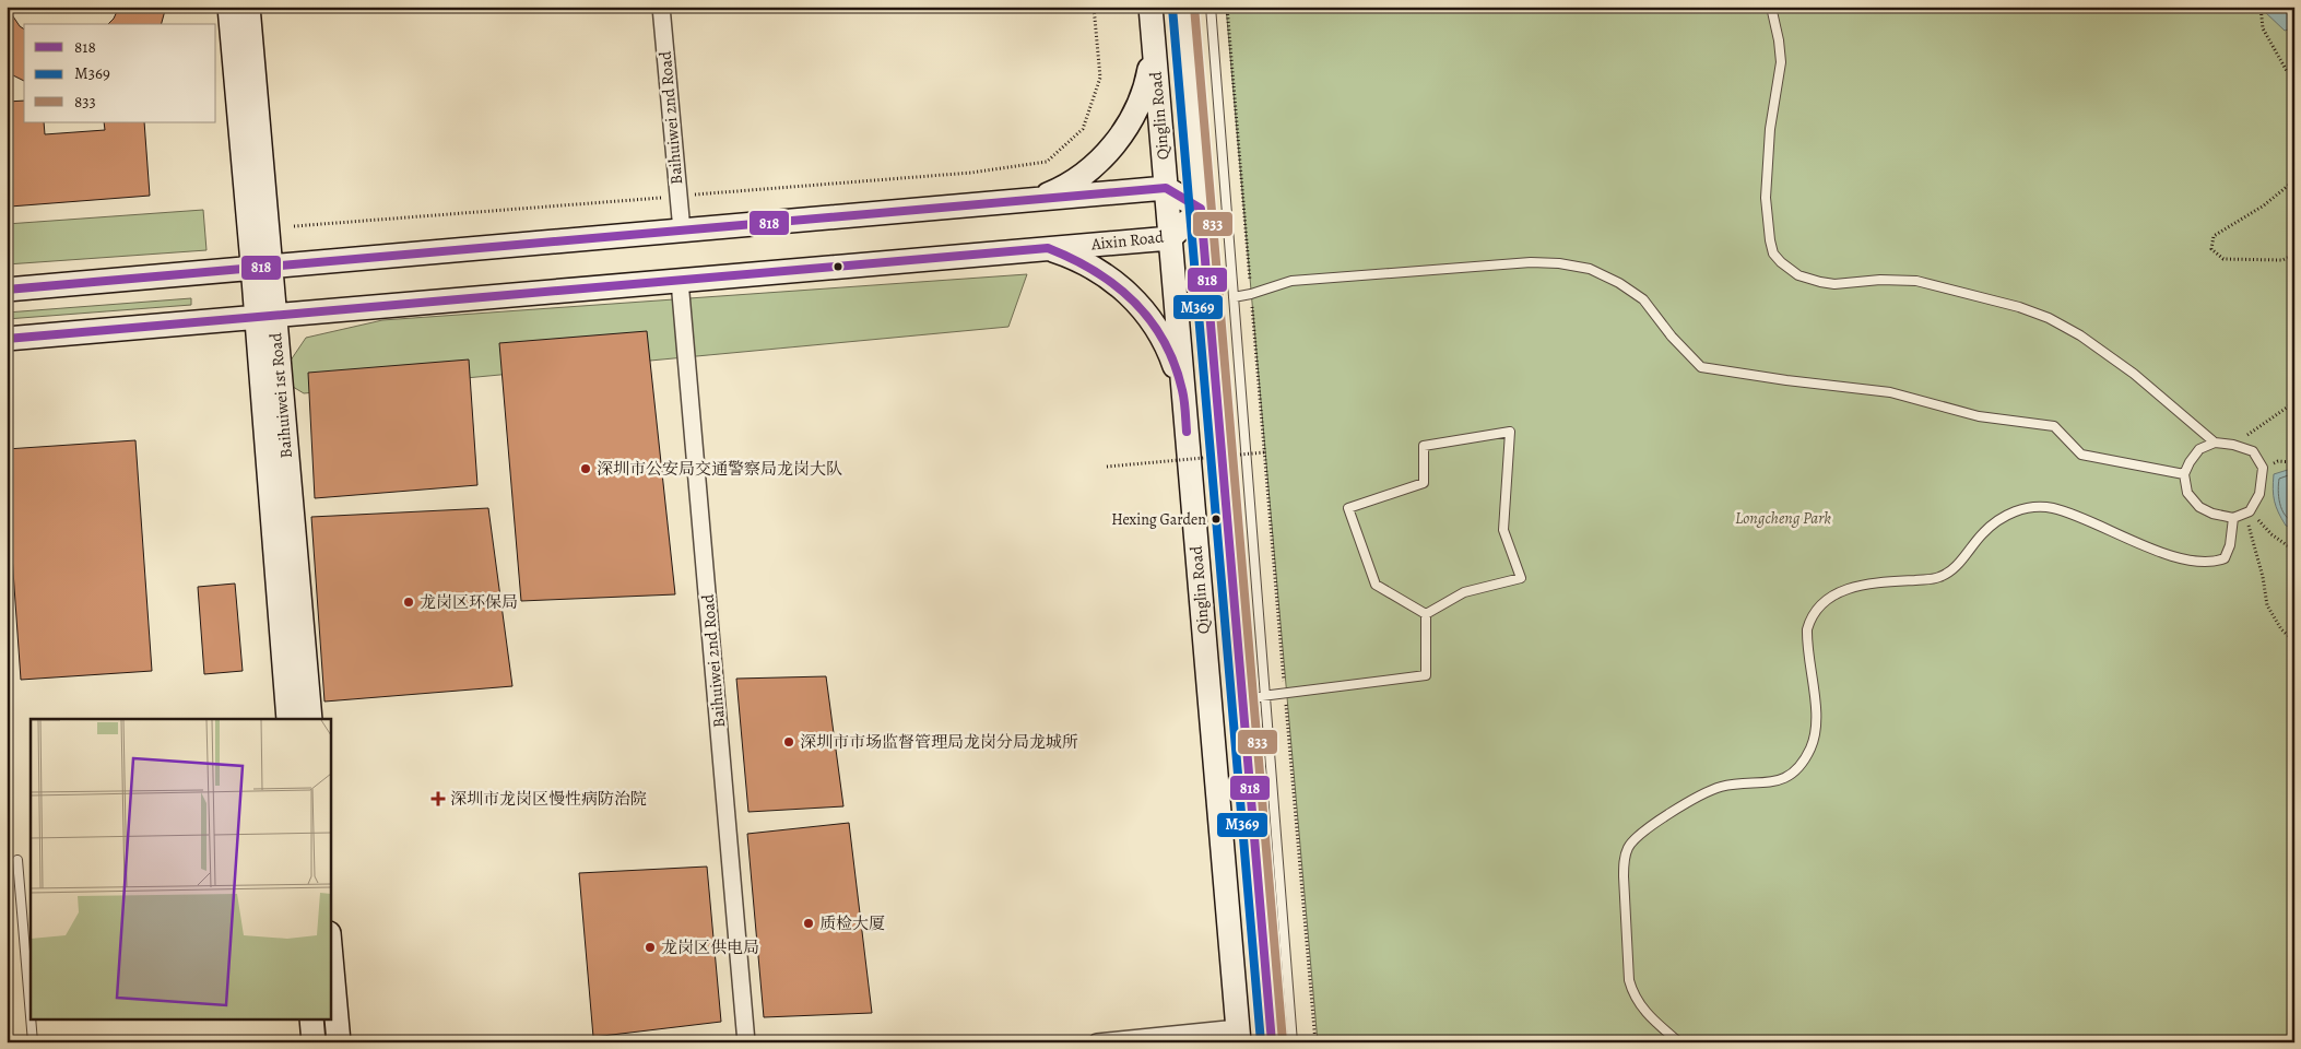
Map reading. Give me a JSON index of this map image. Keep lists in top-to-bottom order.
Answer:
{
  "streets": {
    "street": [
      "Qinglin Road",
      "Baihuiwei 2nd Road",
      "Aixin Road",
      "Baihuiwei 1st Road"
    ]
  },
  "crossings": [
    ["Qinglin Road", "Aixin Road"],
    ["Baihuiwei 2nd Road", "Aixin Road"],
    ["Aixin Road", "Baihuiwei 1st Road"]
  ],
  "parks": ["Longcheng Park"],
  "places": {
    "other": [
      "深圳市公安局交通警察局龙岗大队",
      "Hexing Garden",
      "龙岗区环保局",
      "深圳市市场监督管理局龙岗分局龙城所",
      "质检大厦",
      "龙岗区供电局"
    ],
    "health": ["深圳市龙岗区慢性病防治院"]
  },
  "lines": ["transit line 833", "transit line M369", "transit line 818"],
  "legend": ["818", "M369", "833"]
}
